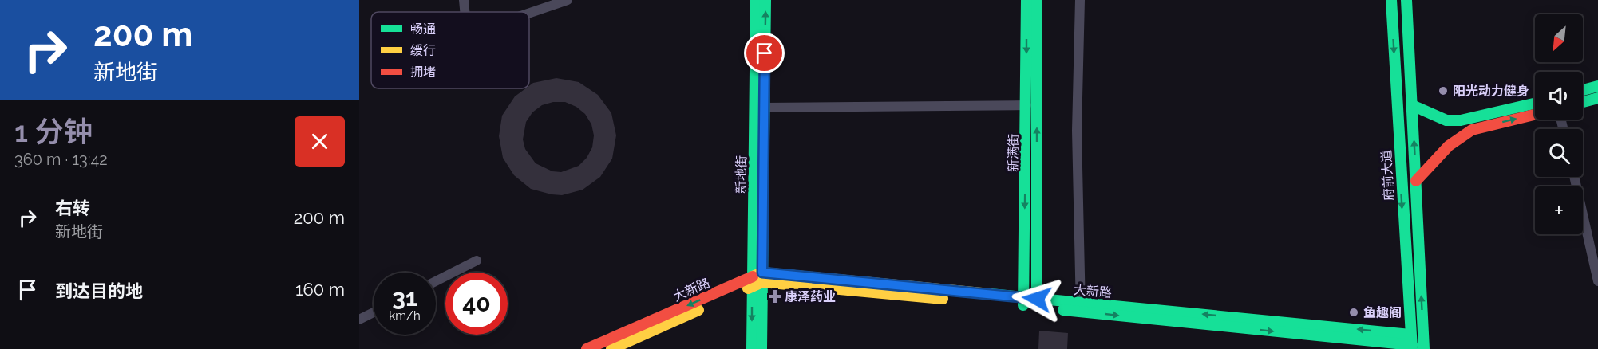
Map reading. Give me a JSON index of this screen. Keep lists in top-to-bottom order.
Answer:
{
  "streets": {
    "street": [
      "新满街",
      "新地街",
      "府前大道",
      "大新路"
    ]
  },
  "crossings": [
    ["新满街", "大新路"],
    ["新地街", "大新路"],
    ["府前大道", "大新路"]
  ],
  "places": {
    "other": ["阳光动力健身", "鱼趣阁"],
    "health": ["康泽药业"]
  },
  "legend": ["畅通", "缓行", "拥堵"],
  "north": "bottom left",
  "page": {
    "turn": ["200 m", "新地街"],
    "map_buttons": "+",
    "heading": ["1 分钟", "360 m · 13:42"],
    "list": [
      {
        "name": "右转",
        "note": "新地街",
        "value": "200 m"
      },
      {
        "name": "到达目的地",
        "value": "160 m"
      }
    ],
    "speed": "31 km/h",
    "limit": "40"
  }
}
